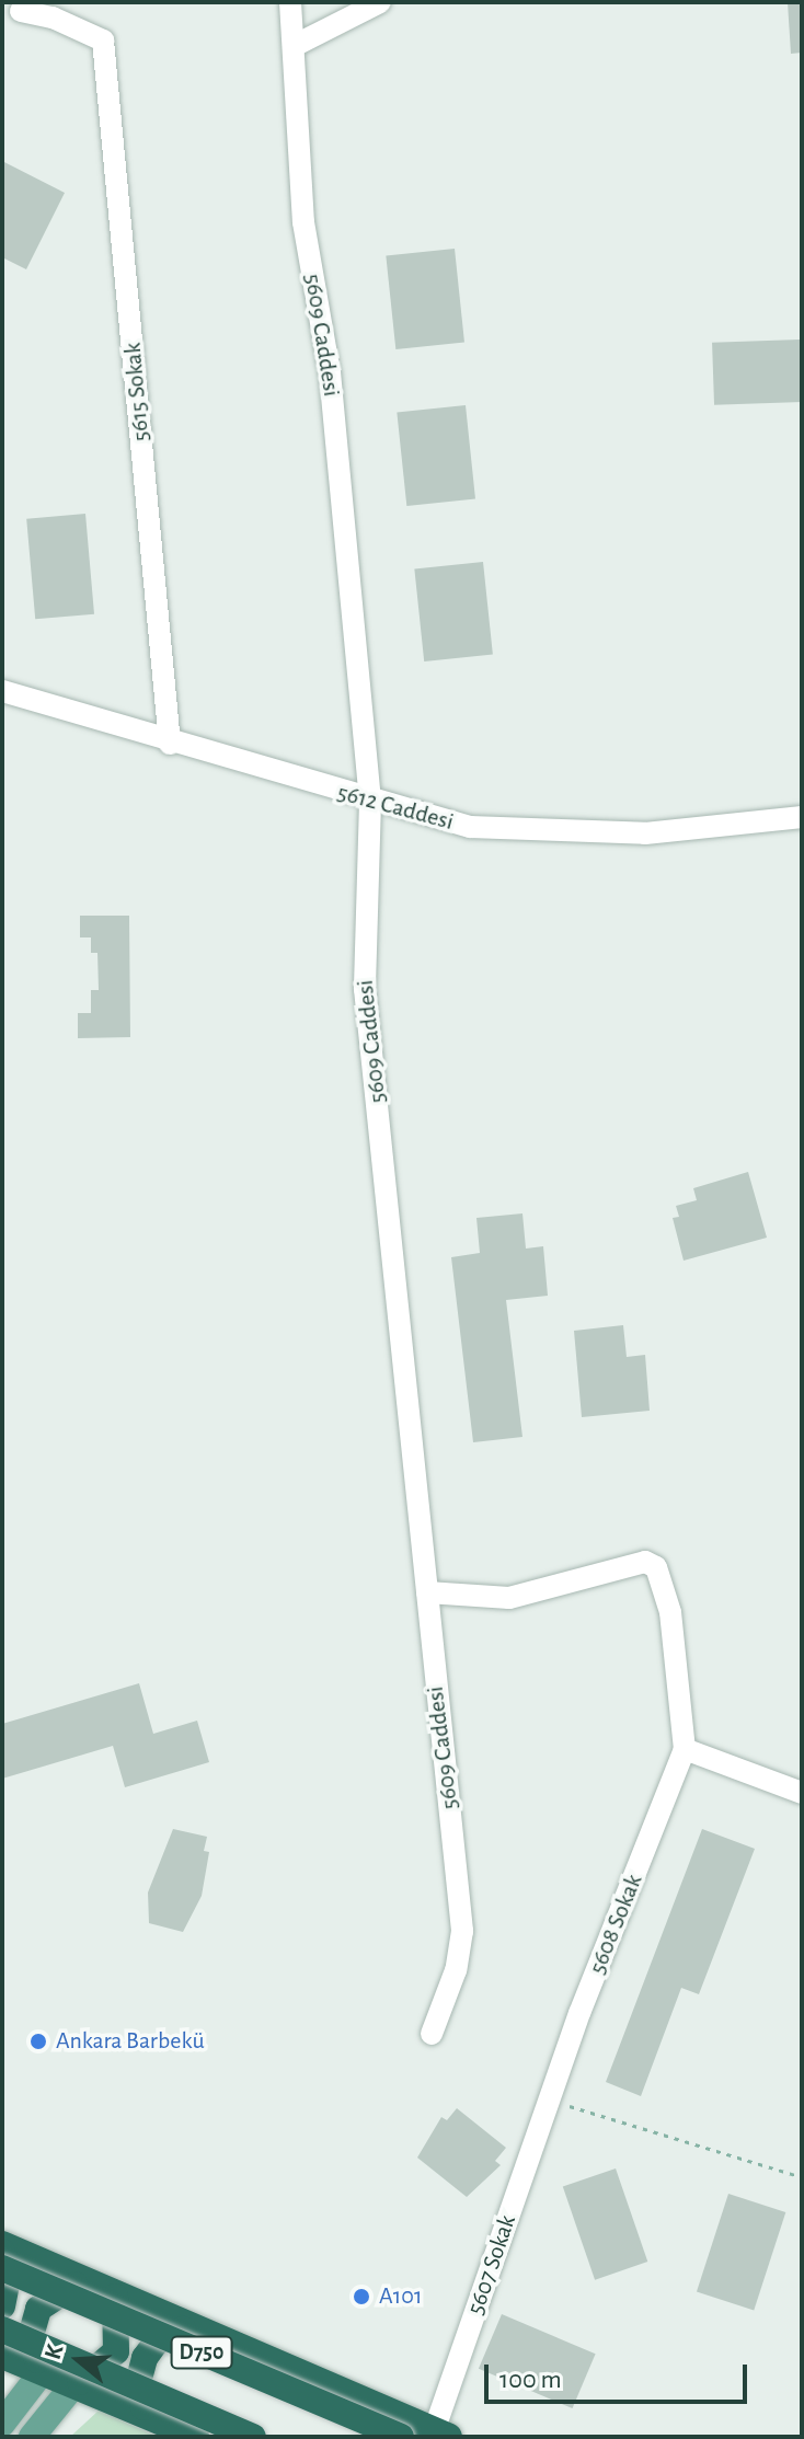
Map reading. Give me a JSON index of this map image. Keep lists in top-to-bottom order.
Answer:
{
  "streets": {
    "highway": ["D750"],
    "street": [
      "5609 Caddesi",
      "5615 Sokak",
      "5612 Caddesi",
      "5608 Sokak",
      "5607 Sokak"
    ]
  },
  "crossings": [
    ["5609 Caddesi", "5612 Caddesi"],
    ["5615 Sokak", "5612 Caddesi"],
    ["5608 Sokak", "5607 Sokak"]
  ],
  "places": ["Ankara Barbekü", "A101"],
  "scale_bar": "100 m",
  "north": "left"
}
